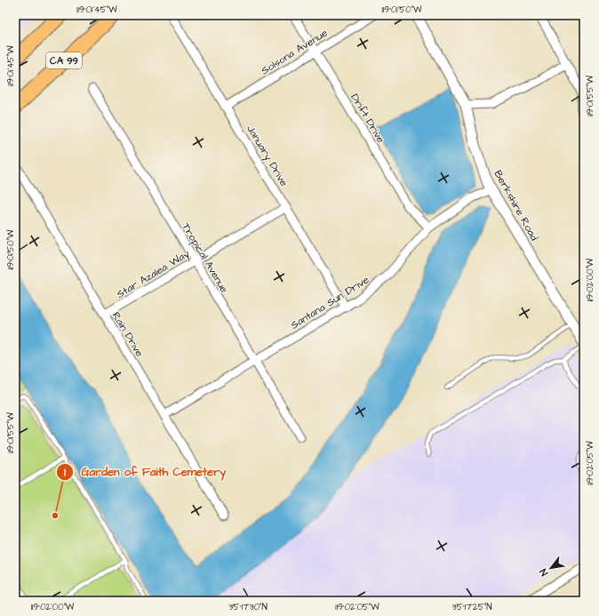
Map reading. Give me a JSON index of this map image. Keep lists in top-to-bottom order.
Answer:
{
  "streets": {
    "highway": ["CA 99"],
    "street": [
      "Solsona Avenue",
      "Drift Drive",
      "January Drive",
      "Berkshire Road",
      "Tropical Avenue",
      "Star Azalea Way",
      "Santana Sun Drive",
      "Rain Drive"
    ]
  },
  "crossings": [
    ["Solsona Avenue", "Drift Drive"],
    ["Solsona Avenue", "January Drive"],
    ["Drift Drive", "Santana Sun Drive"],
    ["January Drive", "Star Azalea Way"],
    ["January Drive", "Santana Sun Drive"],
    ["Berkshire Road", "Santana Sun Drive"],
    ["Tropical Avenue", "Star Azalea Way"],
    ["Tropical Avenue", "Santana Sun Drive"],
    ["Star Azalea Way", "Rain Drive"],
    ["Santana Sun Drive", "Rain Drive"]
  ],
  "places": ["Garden of Faith Cemetery"],
  "north": "bottom left",
  "coordinates": [
    "119°01'45\"W",
    "119°01'50\"W",
    "119°01'55\"W",
    "119°02'00\"W",
    "119°02'05\"W",
    "35°17'30\"N",
    "35°17'25\"N"
  ]
}
